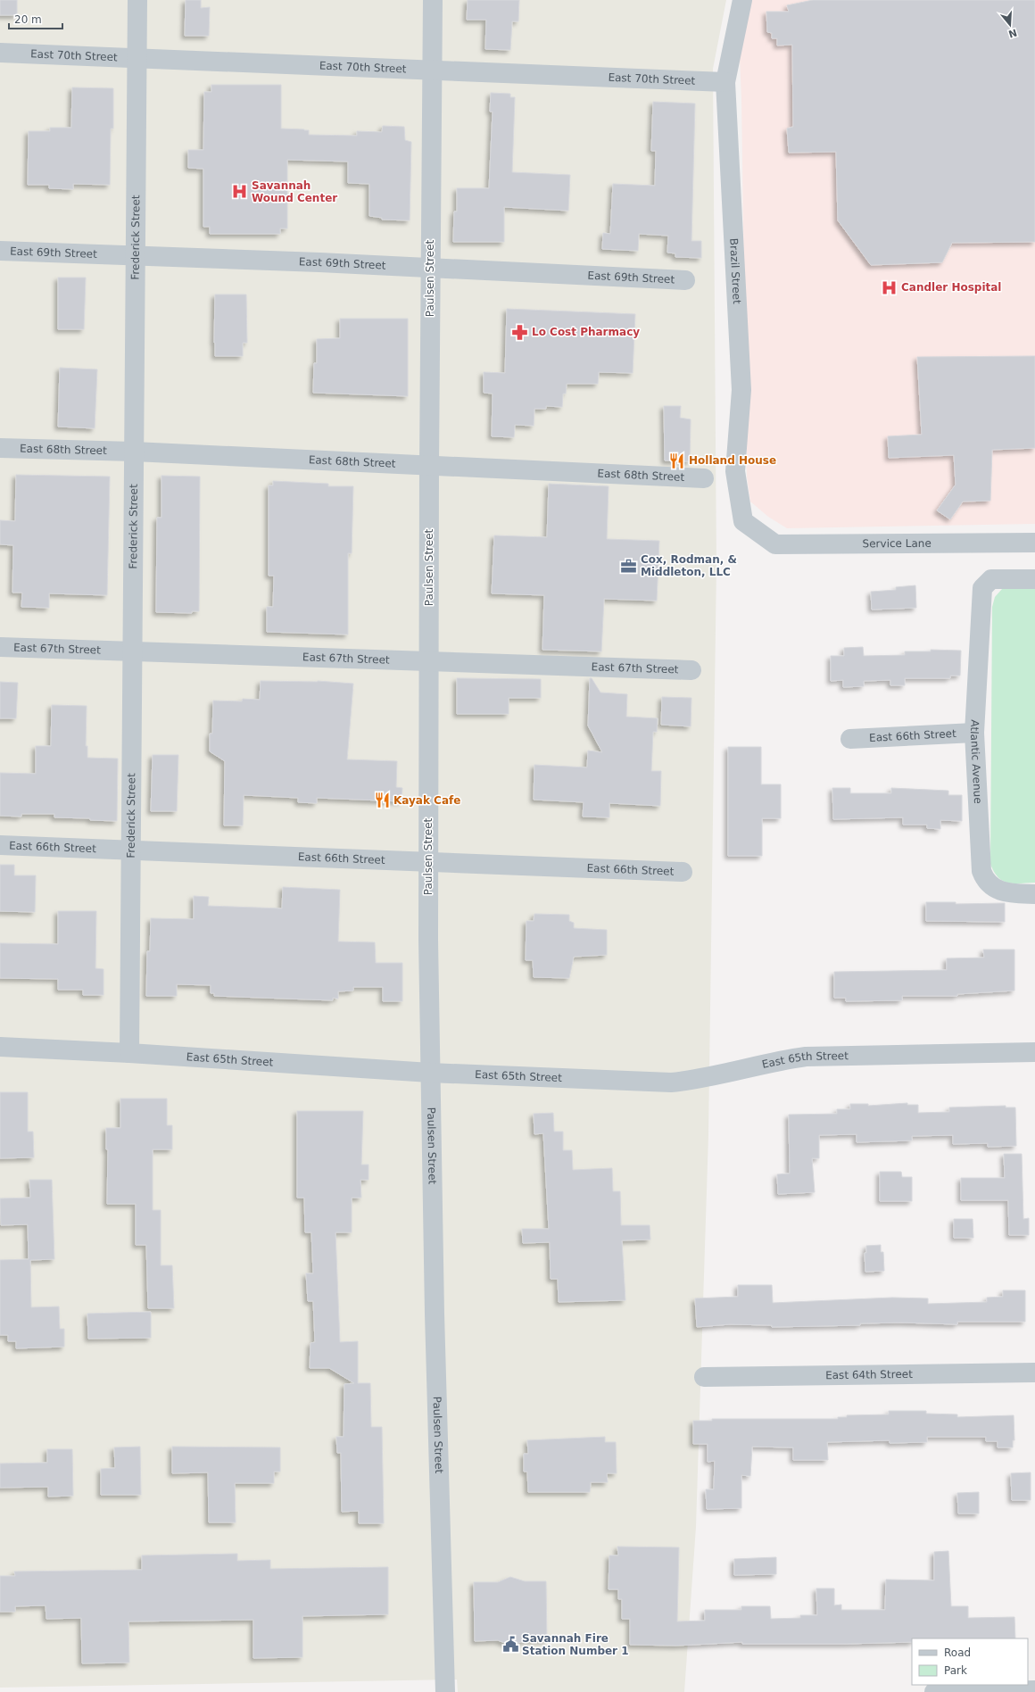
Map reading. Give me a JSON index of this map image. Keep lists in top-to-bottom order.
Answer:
{
  "streets": {
    "street": [
      "East 70th Street",
      "Frederick Street",
      "East 69th Street",
      "Brazil Street",
      "Paulsen Street",
      "East 68th Street",
      "Service Lane",
      "East 67th Street",
      "East 66th Street",
      "Atlantic Avenue",
      "East 65th Street",
      "East 64th Street"
    ]
  },
  "crossings": [
    ["East 70th Street", "Frederick Street"],
    ["East 70th Street", "Brazil Street"],
    ["East 70th Street", "Paulsen Street"],
    ["Frederick Street", "East 69th Street"],
    ["Frederick Street", "East 68th Street"],
    ["Frederick Street", "East 67th Street"],
    ["Frederick Street", "East 66th Street"],
    ["Frederick Street", "East 65th Street"],
    ["East 69th Street", "Paulsen Street"],
    ["Brazil Street", "Service Lane"],
    ["Paulsen Street", "East 68th Street"],
    ["Paulsen Street", "East 67th Street"],
    ["Paulsen Street", "East 66th Street"],
    ["Paulsen Street", "East 65th Street"],
    ["East 66th Street", "Atlantic Avenue"]
  ],
  "places": {
    "hospital": ["Savannah Wound Center", "Candler Hospital"],
    "pharmacy": ["Lo Cost Pharmacy"],
    "restaurant": ["Holland House", "Kayak Cafe"],
    "office": ["Cox, Rodman, & Middleton, LLC"],
    "public building": ["Savannah Fire Station Number 1"]
  },
  "legend": ["Road", "Park"],
  "scale_bar": "20 m",
  "north": "bottom"
}
